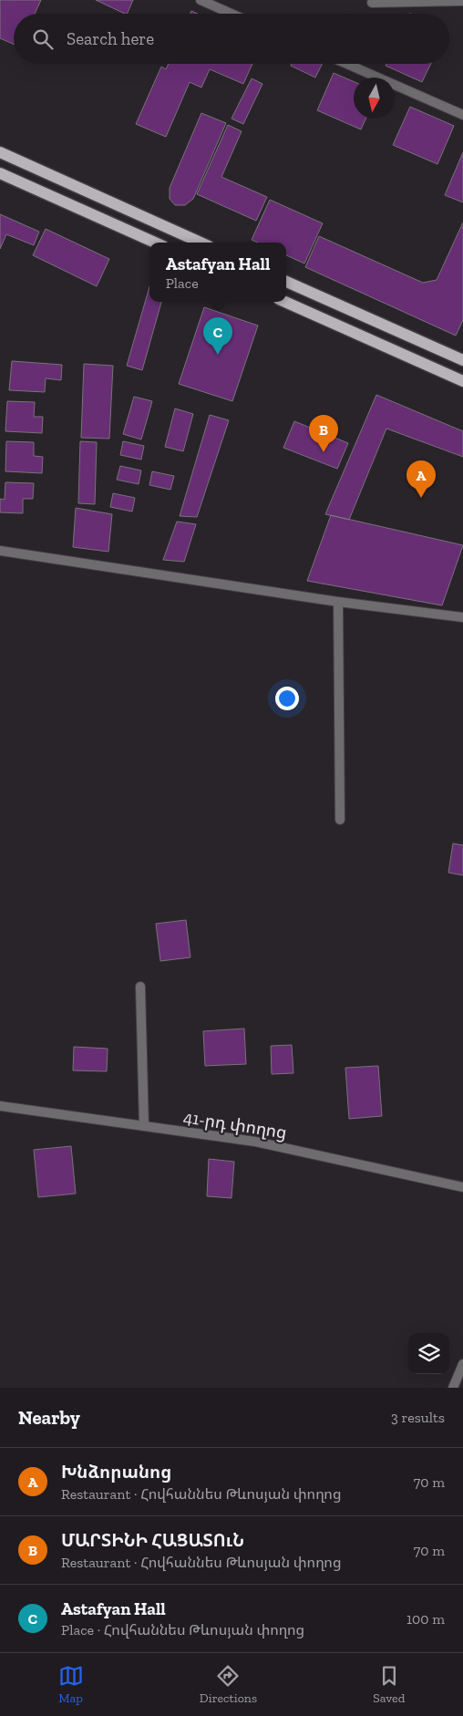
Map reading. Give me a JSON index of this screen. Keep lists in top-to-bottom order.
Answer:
{
  "streets": {
    "street": ["41-րդ փողոց"]
  },
  "north": "bottom",
  "page": {
    "search": "Search here",
    "popup": ["Astafyan Hall", "Place"],
    "pins": ["C", "B", "A"],
    "heading": ["Nearby", "3 results"],
    "list": [
      {
        "mark": "A",
        "name": "Խնձորանոց",
        "note": "Restaurant · Հովհաննես Թևոսյան փողոց",
        "value": "70 m"
      },
      {
        "mark": "B",
        "name": "ՄԱՐՏԻՆԻ ՀԱՑԱՏՈւՆ",
        "note": "Restaurant · Հովհաննես Թևոսյան փողոց",
        "value": "70 m"
      },
      {
        "mark": "C",
        "name": "Astafyan Hall",
        "note": "Place · Հովհաննես Թևոսյան փողոց",
        "value": "100 m"
      }
    ],
    "nav": ["Map", "Directions", "Saved"]
  }
}
